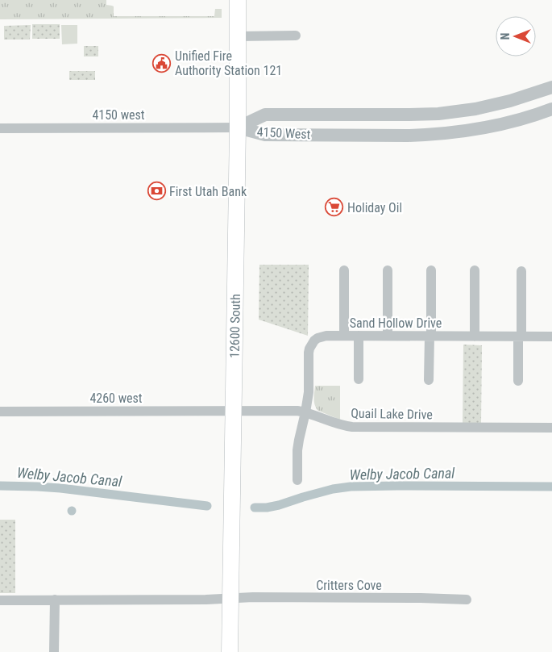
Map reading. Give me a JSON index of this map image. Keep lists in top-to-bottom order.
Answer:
{
  "streets": {
    "main road": ["12600 South"],
    "street": [
      "4150 west",
      "4150 West",
      "Sand Hollow Drive",
      "4260 west",
      "Quail Lake Drive",
      "Critters Cove"
    ]
  },
  "crossings": [
    ["4150 west", "4150 West"],
    ["4150 west", "12600 South"],
    ["4150 West", "12600 South"],
    ["Sand Hollow Drive", "Quail Lake Drive"],
    ["12600 South", "4260 west"],
    ["12600 South", "Quail Lake Drive"],
    ["12600 South", "Critters Cove"],
    ["4260 west", "Quail Lake Drive"]
  ],
  "water": ["Welby Jacob Canal"],
  "places": {
    "public building": ["Unified Fire Authority Station 121"],
    "bank": ["First Utah Bank"],
    "supermarket": ["Holiday Oil"]
  },
  "north": "left"
}
